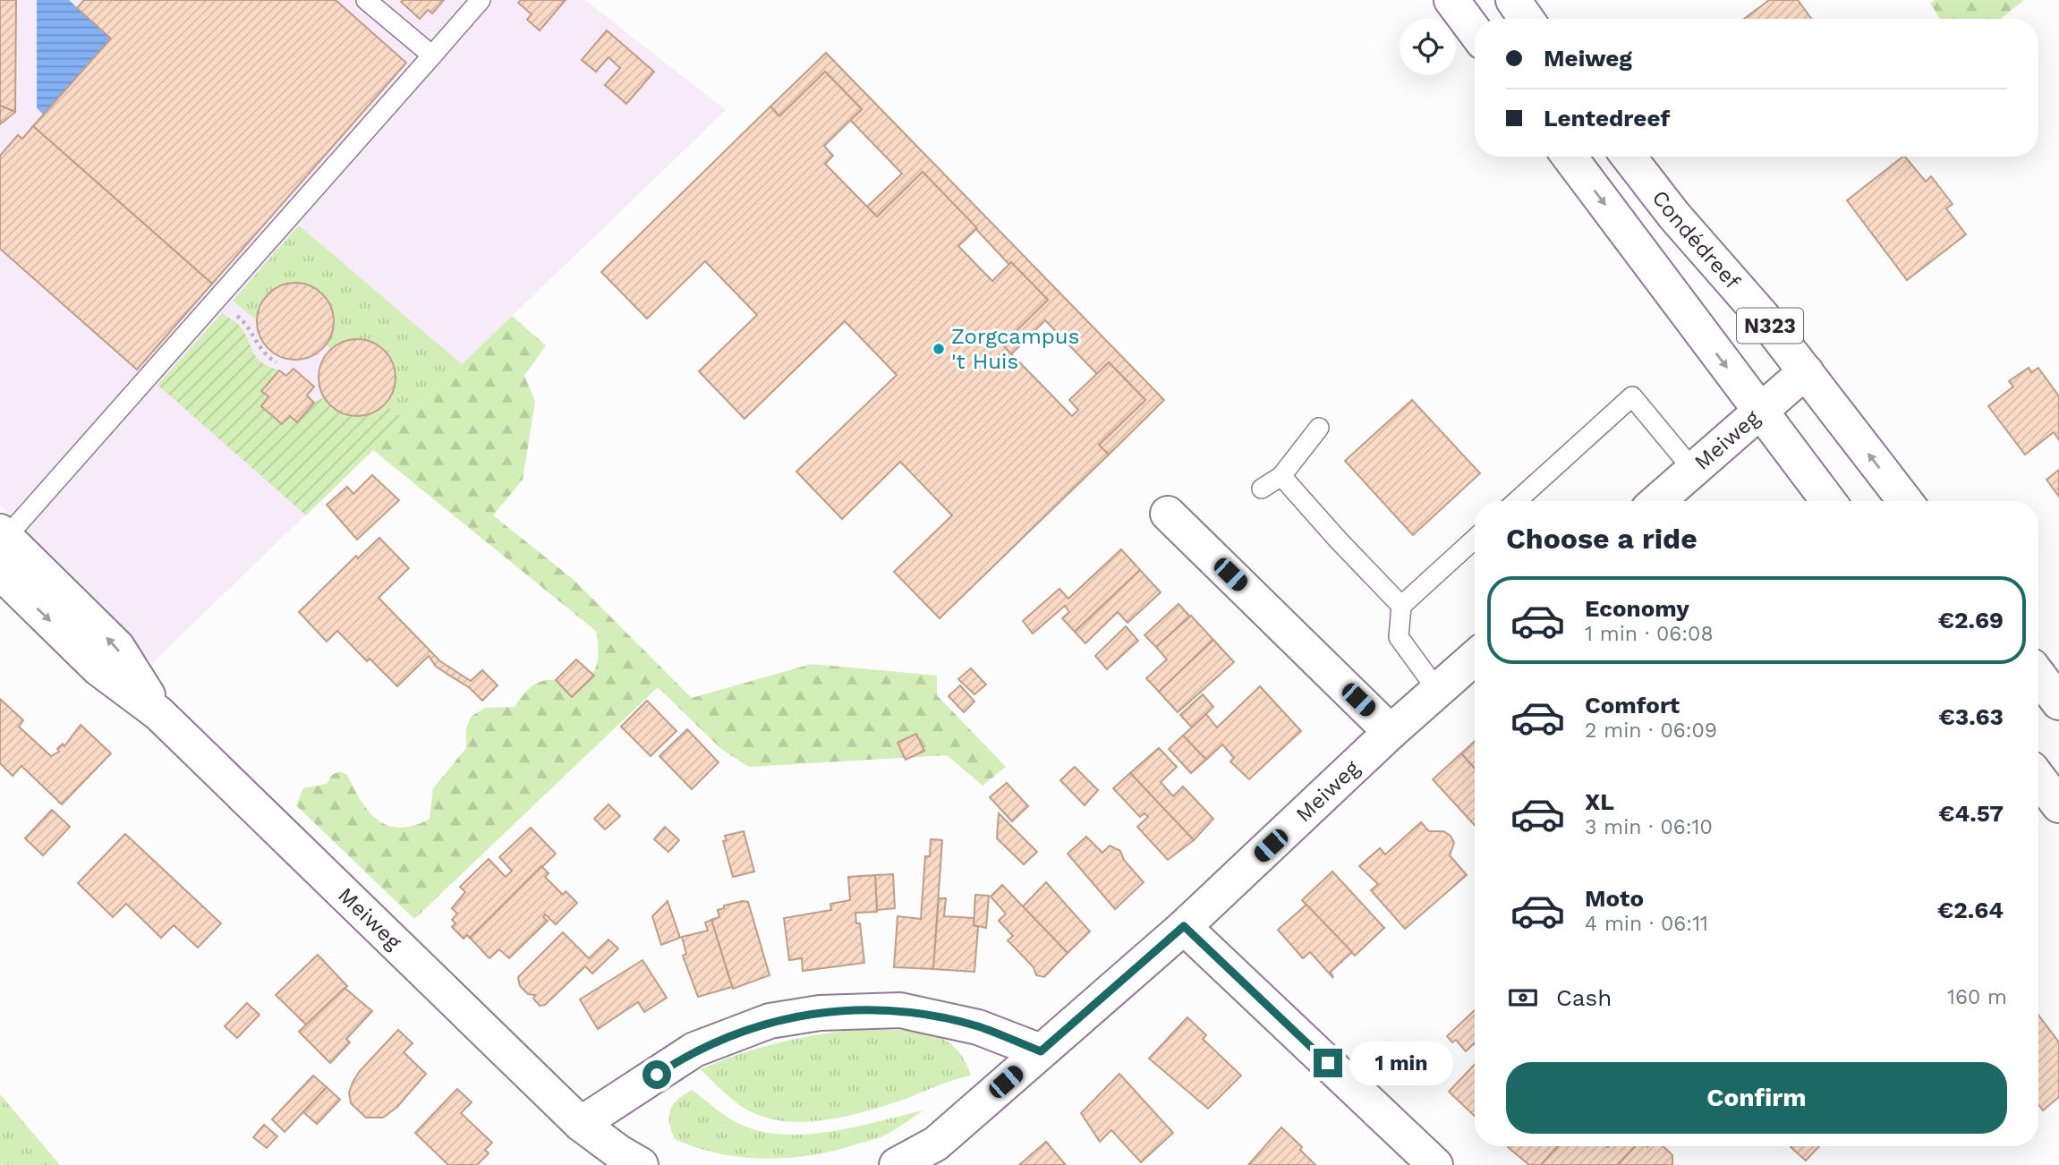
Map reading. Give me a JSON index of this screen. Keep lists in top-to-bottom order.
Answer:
{
  "streets": {
    "street": ["Condédreef", "N323", "Meiweg"]
  },
  "crossings": [
    ["Condédreef", "Meiweg"],
    ["N323", "Meiweg"]
  ],
  "places": ["Zorgcampus 't Huis"],
  "page": {
    "banner": ["Meiweg", "Lentedreef"],
    "heading": "Choose a ride",
    "list": [
      {
        "name": "Economy",
        "note": "1 min · 06:08",
        "value": "€2.69"
      },
      {
        "name": "Comfort",
        "note": "2 min · 06:09",
        "value": "€3.63"
      },
      {
        "name": "XL",
        "note": "3 min · 06:10",
        "value": "€4.57"
      },
      {
        "name": "Moto",
        "note": "4 min · 06:11",
        "value": "€2.64"
      }
    ],
    "pay": ["Cash", "160 m"],
    "bubble": "1 min",
    "buttons": "Confirm"
  }
}
